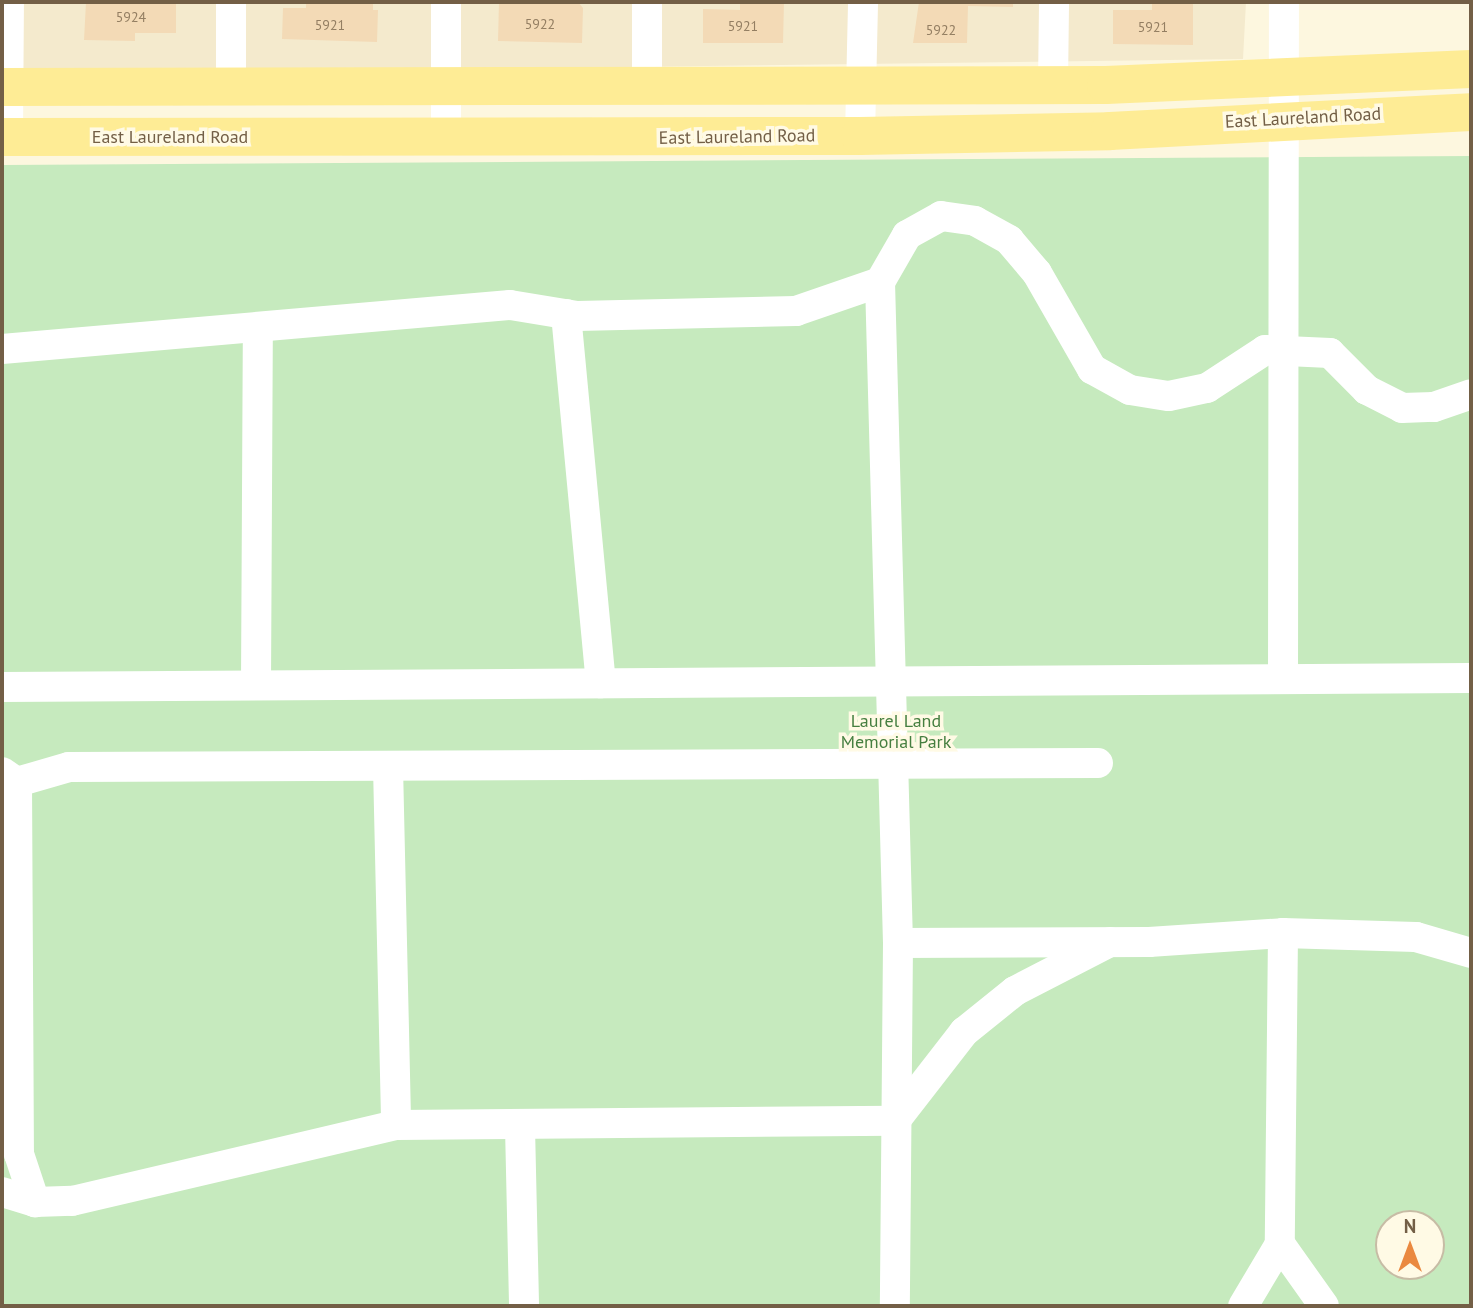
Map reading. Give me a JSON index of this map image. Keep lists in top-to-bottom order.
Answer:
{
  "streets": {
    "main road": ["East Laureland Road"]
  },
  "parks": ["Laurel Land Memorial Park"],
  "house_numbers": [
    "5924",
    "5922",
    "5921",
    "5921",
    "5921",
    "5922"
  ],
  "north": "top"
}
